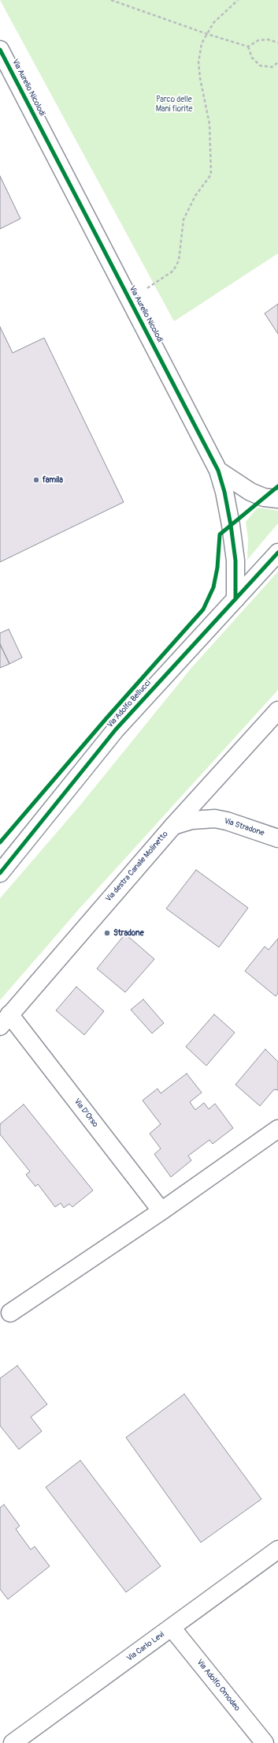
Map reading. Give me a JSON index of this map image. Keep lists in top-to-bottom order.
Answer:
{
  "streets": {
    "street": [
      "Via Aurelio Nicolodi",
      "Via Adolfo Bellucci",
      "Via Stradone",
      "Via destra Canale Molinetto",
      "Via D'Orso",
      "Via Carlo Levi",
      "Via Adolfo Omodeo"
    ]
  },
  "crossings": [
    ["Via Aurelio Nicolodi", "Via Adolfo Bellucci"],
    ["Via Stradone", "Via destra Canale Molinetto"],
    ["Via destra Canale Molinetto", "Via D'Orso"],
    ["Via Carlo Levi", "Via Adolfo Omodeo"]
  ],
  "parks": ["Parco delle Mani fiorite"],
  "places": ["famila", "Stradone"]
}
